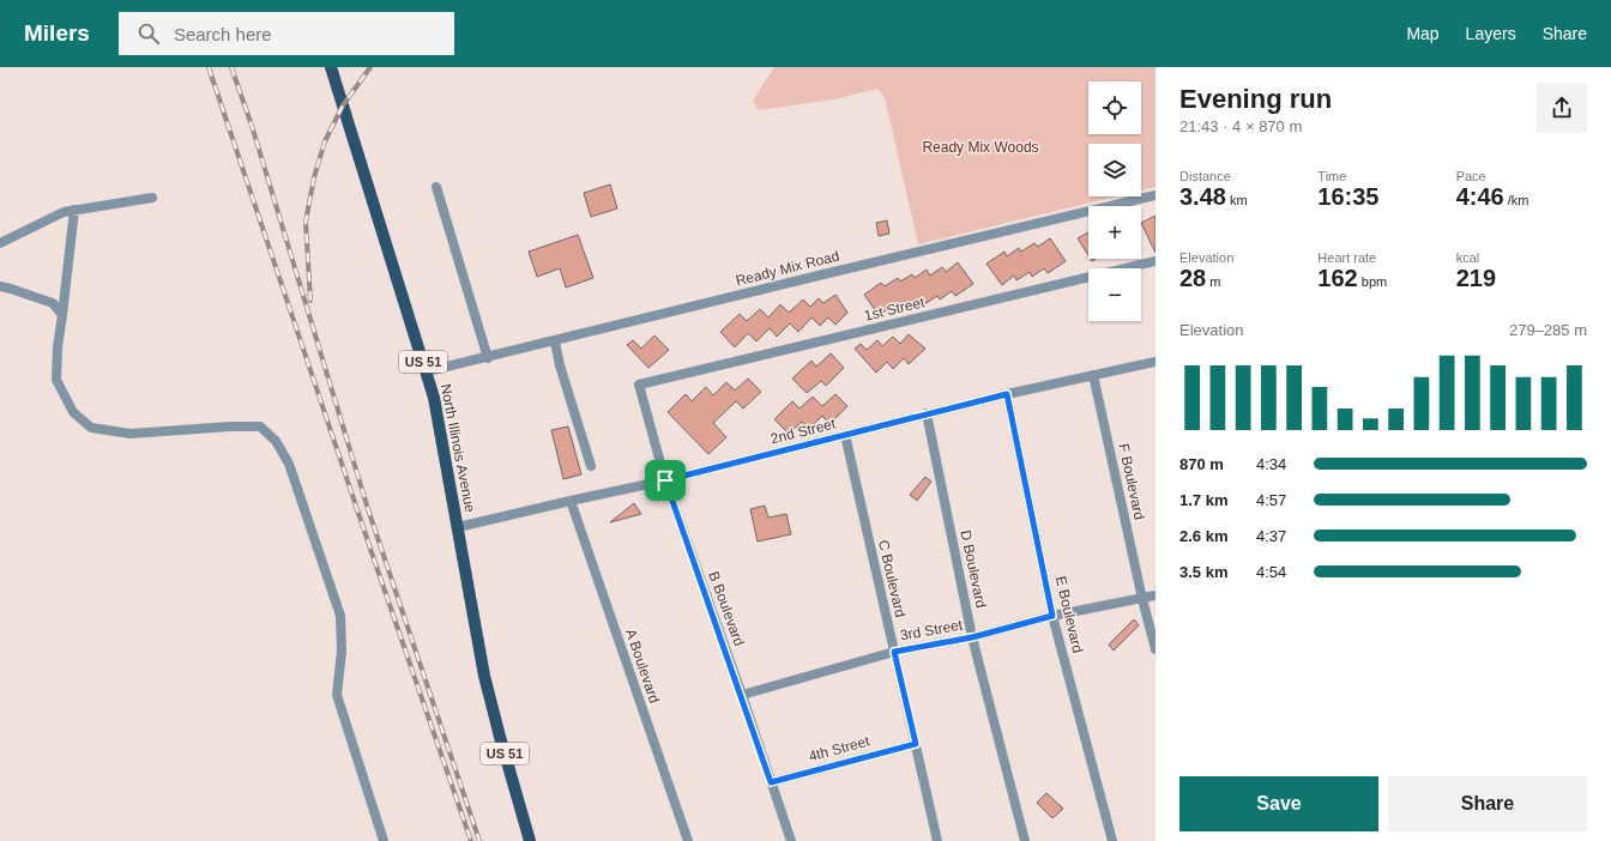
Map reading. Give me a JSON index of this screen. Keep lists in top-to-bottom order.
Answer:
{
  "streets": {
    "main road": ["US 51", "North Illinois Avenue"],
    "street": [
      "Ready Mix Road",
      "1st Street",
      "2nd Street",
      "F Boulevard",
      "D Boulevard",
      "C Boulevard",
      "B Boulevard",
      "E Boulevard",
      "3rd Street",
      "A Boulevard",
      "4th Street"
    ]
  },
  "crossings": [
    ["Ready Mix Road", "North Illinois Avenue"],
    ["1st Street", "B Boulevard"],
    ["2nd Street", "North Illinois Avenue"],
    ["2nd Street", "F Boulevard"],
    ["2nd Street", "D Boulevard"],
    ["2nd Street", "C Boulevard"],
    ["2nd Street", "B Boulevard"],
    ["2nd Street", "E Boulevard"],
    ["2nd Street", "A Boulevard"],
    ["F Boulevard", "3rd Street"],
    ["D Boulevard", "3rd Street"],
    ["C Boulevard", "3rd Street"],
    ["C Boulevard", "4th Street"],
    ["B Boulevard", "3rd Street"],
    ["B Boulevard", "4th Street"],
    ["E Boulevard", "3rd Street"]
  ],
  "parks": ["Ready Mix Woods"],
  "page": {
    "header": "Milers",
    "search": "Search here",
    "nav": ["Map", "Layers", "Share"],
    "heading": ["Evening run", "21:43 · 4 × 870 m"],
    "map_buttons": ["+", "−"],
    "stats": [
      ["Distance", "3.48 km"],
      ["Time", "16:35"],
      ["Pace", "4:46 /km"],
      ["Elevation", "28 m"],
      ["Heart rate", "162 bpm"],
      ["kcal", "219"]
    ],
    "chart": ["Elevation", "279–285 m"],
    "list": [
      {
        "name": "870 m",
        "note": "4:34"
      },
      {
        "name": "1.7 km",
        "note": "4:57"
      },
      {
        "name": "2.6 km",
        "note": "4:37"
      },
      {
        "name": "3.5 km",
        "note": "4:54"
      }
    ],
    "buttons": ["Save", "Share"]
  }
}
